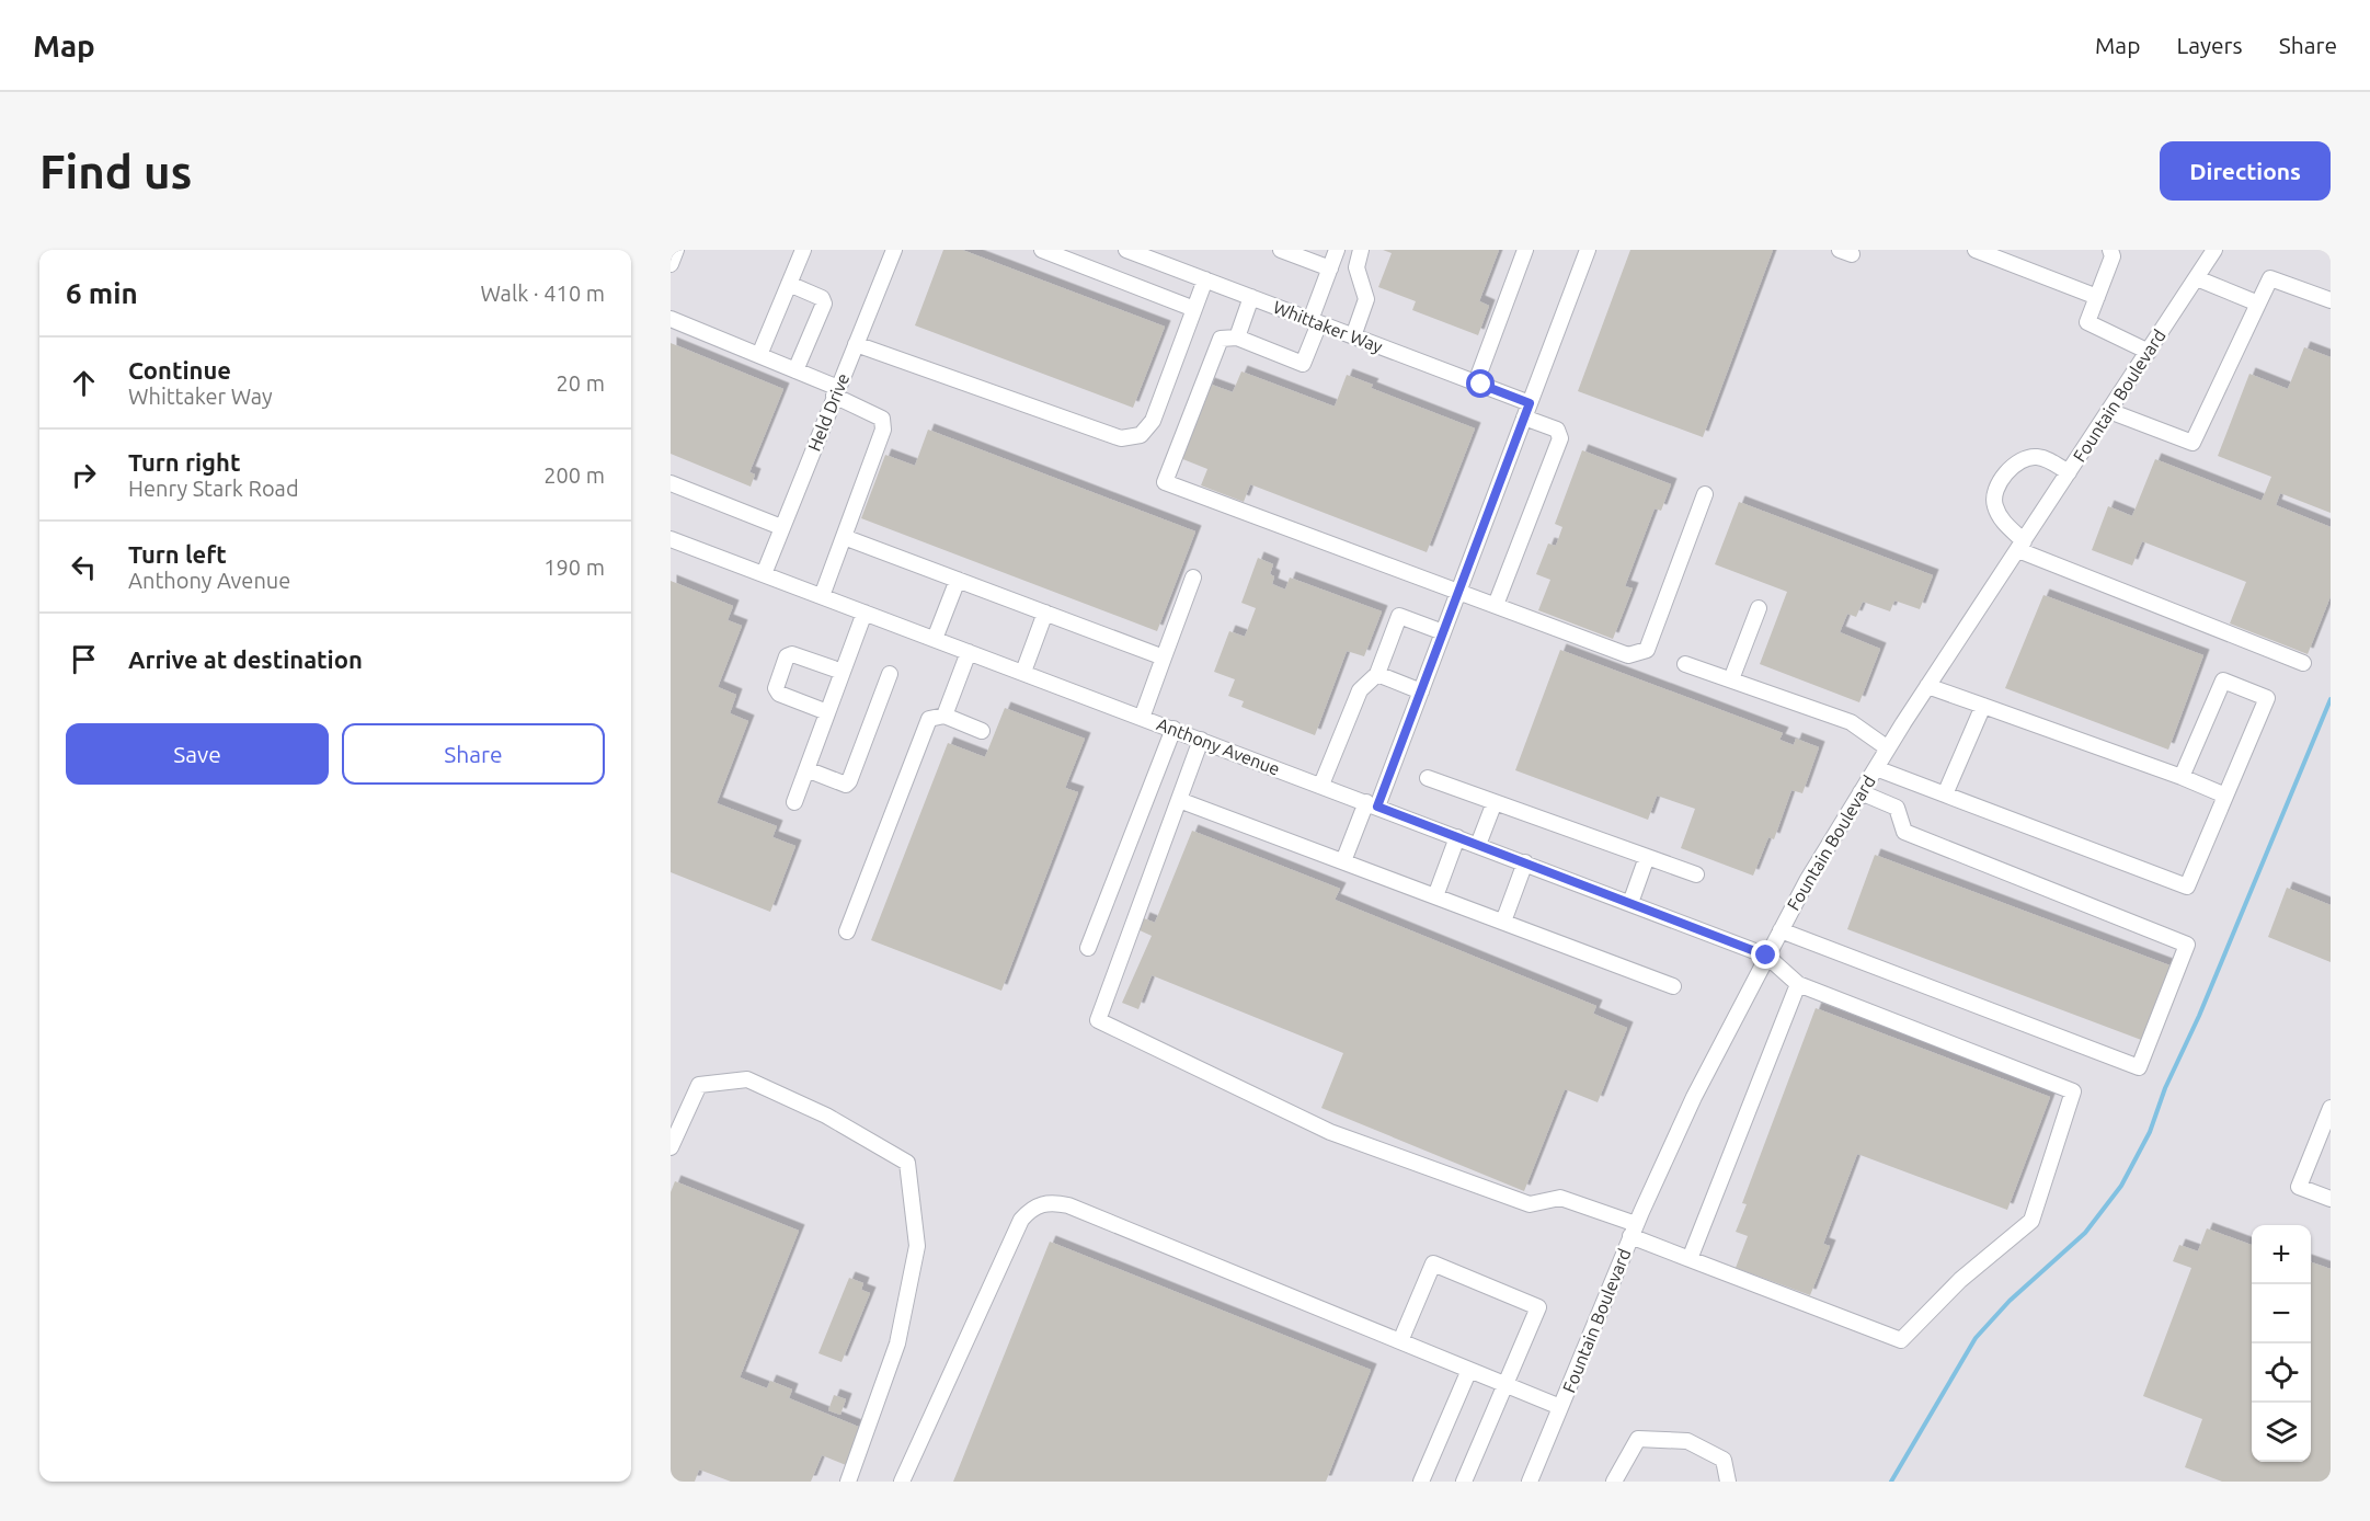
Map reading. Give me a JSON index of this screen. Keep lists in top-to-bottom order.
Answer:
{
  "streets": {
    "street": [
      "Whittaker Way",
      "Fountain Boulevard",
      "Held Drive",
      "Anthony Avenue"
    ]
  },
  "crossings": [
    ["Fountain Boulevard", "Anthony Avenue"],
    ["Held Drive", "Anthony Avenue"]
  ],
  "page": {
    "header": "Map",
    "nav": ["Map", "Layers", "Share"],
    "buttons": [
      "Directions",
      ["Save", "Share"]
    ],
    "title": "Find us",
    "heading": ["6 min", "Walk · 410 m"],
    "list": [
      ["Continue", "Whittaker Way", "20 m"],
      ["Turn right", "Henry Stark Road", "200 m"],
      ["Turn left", "Anthony Avenue", "190 m"],
      "Arrive at destination"
    ],
    "map_buttons": ["+", "−"]
  }
}
